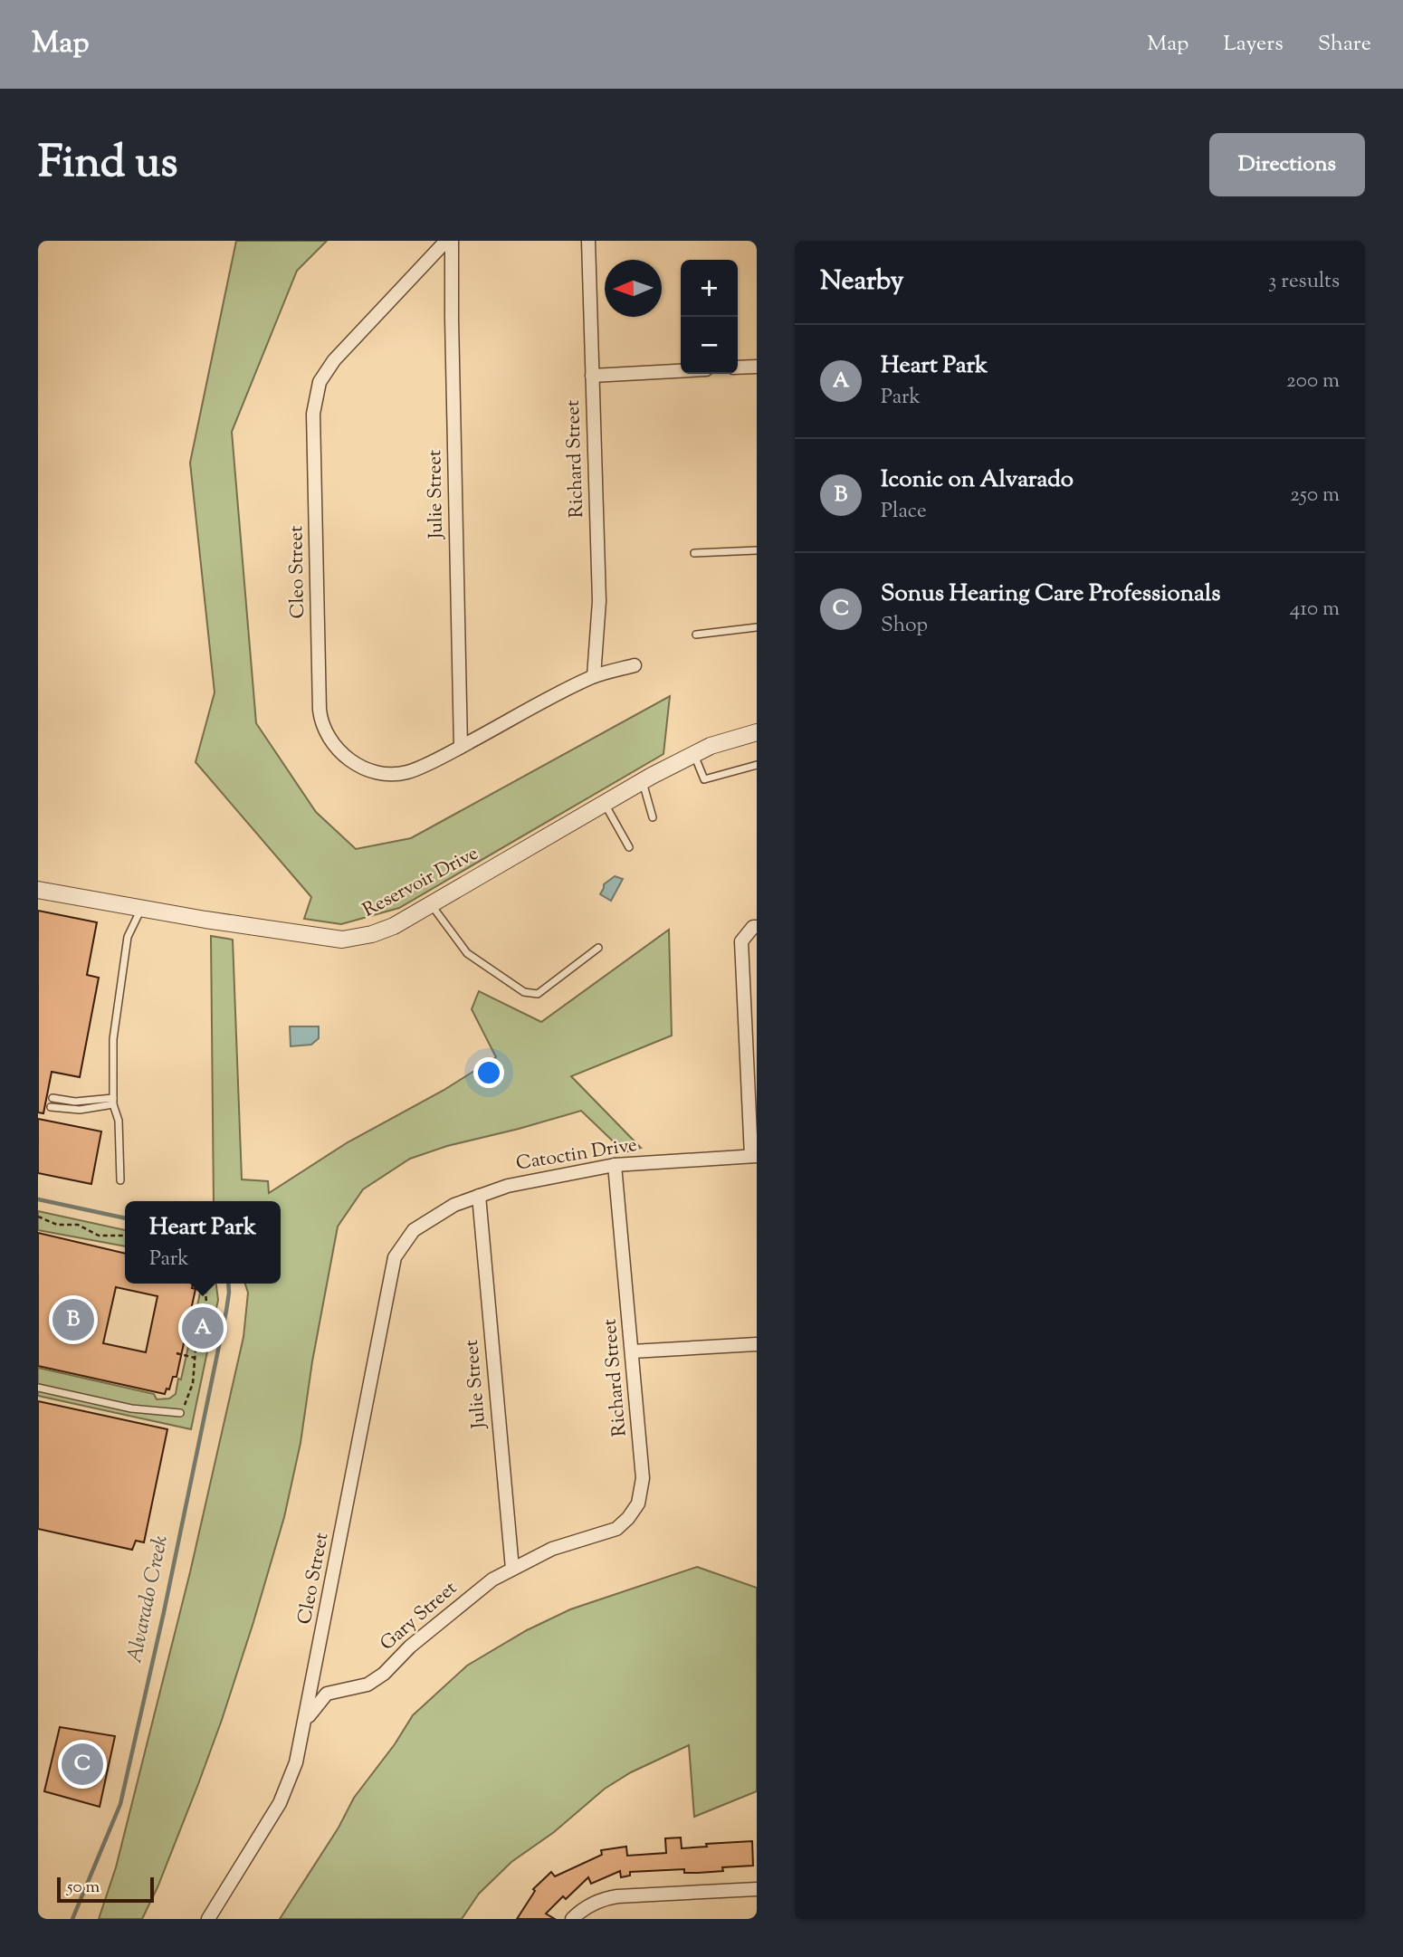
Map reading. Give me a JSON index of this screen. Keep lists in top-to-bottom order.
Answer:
{
  "streets": {
    "street": [
      "Richard Street",
      "Julie Street",
      "Cleo Street",
      "Reservoir Drive",
      "Catoctin Drive",
      "Gary Street"
    ]
  },
  "crossings": [
    ["Richard Street", "Catoctin Drive"],
    ["Richard Street", "Gary Street"],
    ["Julie Street", "Cleo Street"],
    ["Julie Street", "Catoctin Drive"],
    ["Julie Street", "Gary Street"],
    ["Cleo Street", "Catoctin Drive"],
    ["Cleo Street", "Gary Street"]
  ],
  "water": ["Alvarado Creek"],
  "scale_bar": "50 m",
  "north": "left",
  "page": {
    "header": "Map",
    "nav": ["Map", "Layers", "Share"],
    "title": "Find us",
    "buttons": "Directions",
    "heading": ["Nearby", "3 results"],
    "map_buttons": ["+", "−"],
    "list": [
      {
        "mark": "A",
        "name": "Heart Park",
        "note": "Park",
        "value": "200 m"
      },
      {
        "mark": "B",
        "name": "Iconic on Alvarado",
        "note": "Place",
        "value": "250 m"
      },
      {
        "mark": "C",
        "name": "Sonus Hearing Care Professionals",
        "note": "Shop",
        "value": "410 m"
      }
    ],
    "popup": ["Heart Park", "Park"],
    "pins": ["B", "A", "C"],
    "scale": "50 m"
  }
}
